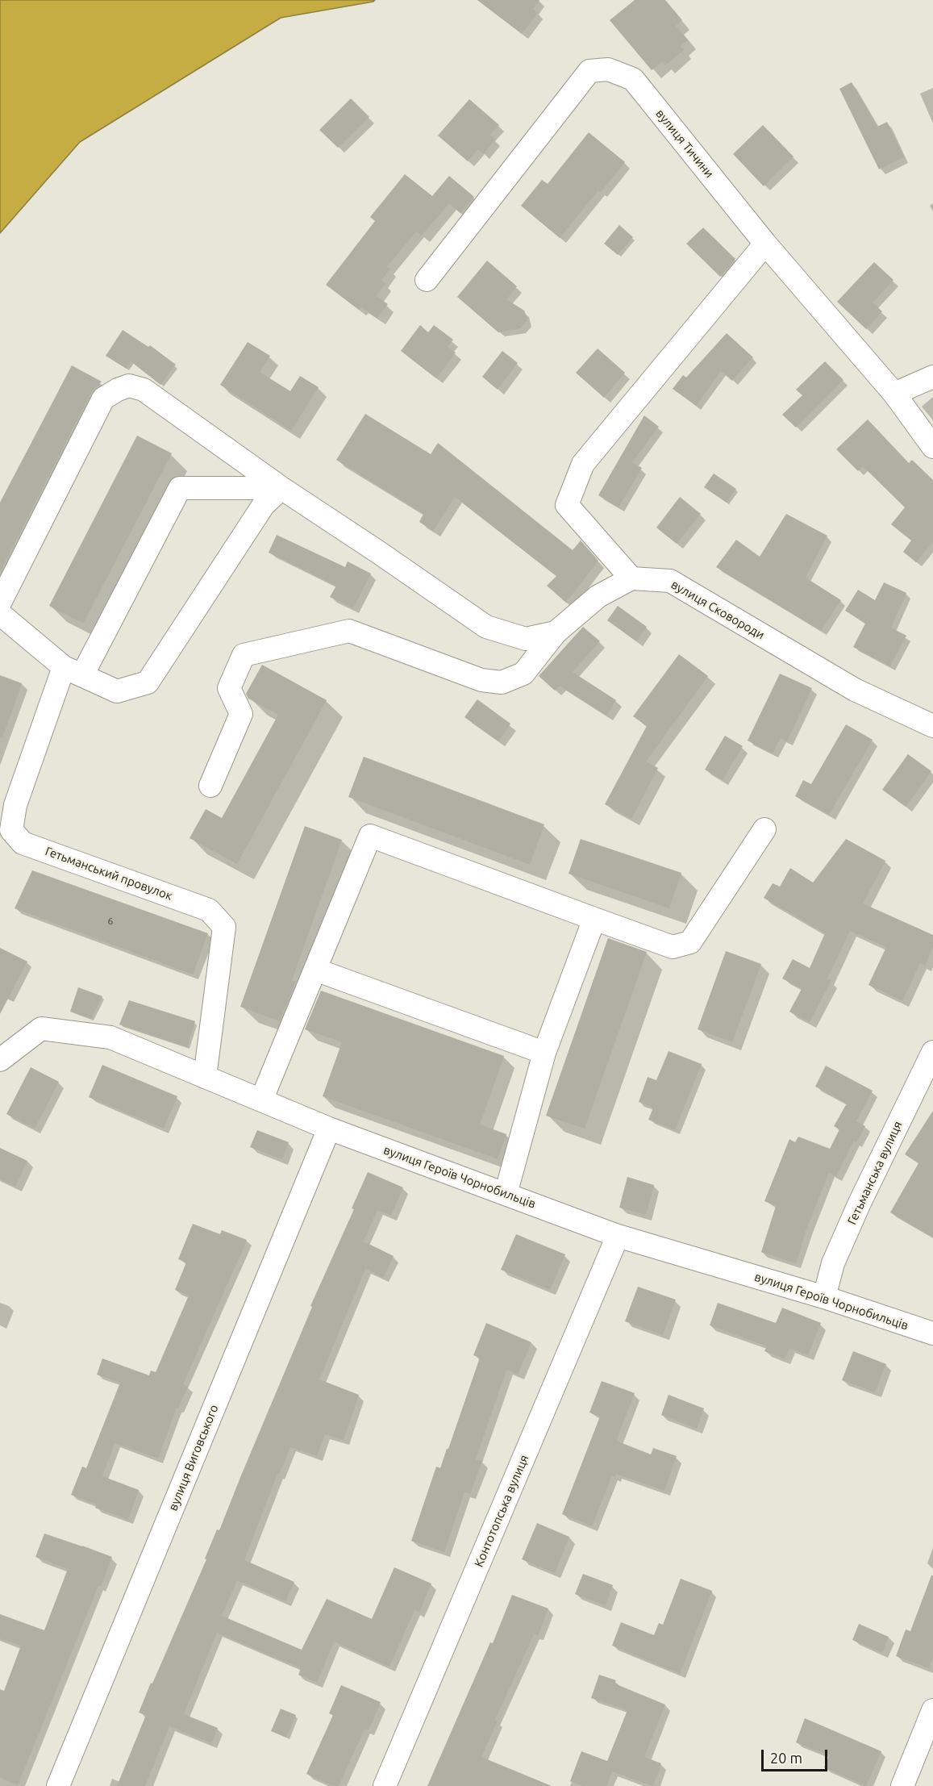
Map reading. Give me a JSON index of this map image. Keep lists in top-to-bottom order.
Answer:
{
  "streets": {
    "street": [
      "вулиця Тичини",
      "вулиця Сковороди",
      "Гетьманський провулок",
      "Гетьманська вулиця",
      "вулиця Героїв Чорнобильців",
      "вулиця Виговського",
      "Контотопська вулиця"
    ]
  },
  "crossings": [
    ["Гетьманський провулок", "вулиця Героїв Чорнобильців"],
    ["Гетьманська вулиця", "вулиця Героїв Чорнобильців"],
    ["вулиця Героїв Чорнобильців", "вулиця Виговського"],
    ["вулиця Героїв Чорнобильців", "Контотопська вулиця"]
  ],
  "house_numbers": ["6"],
  "scale_bar": "20 m"
}
